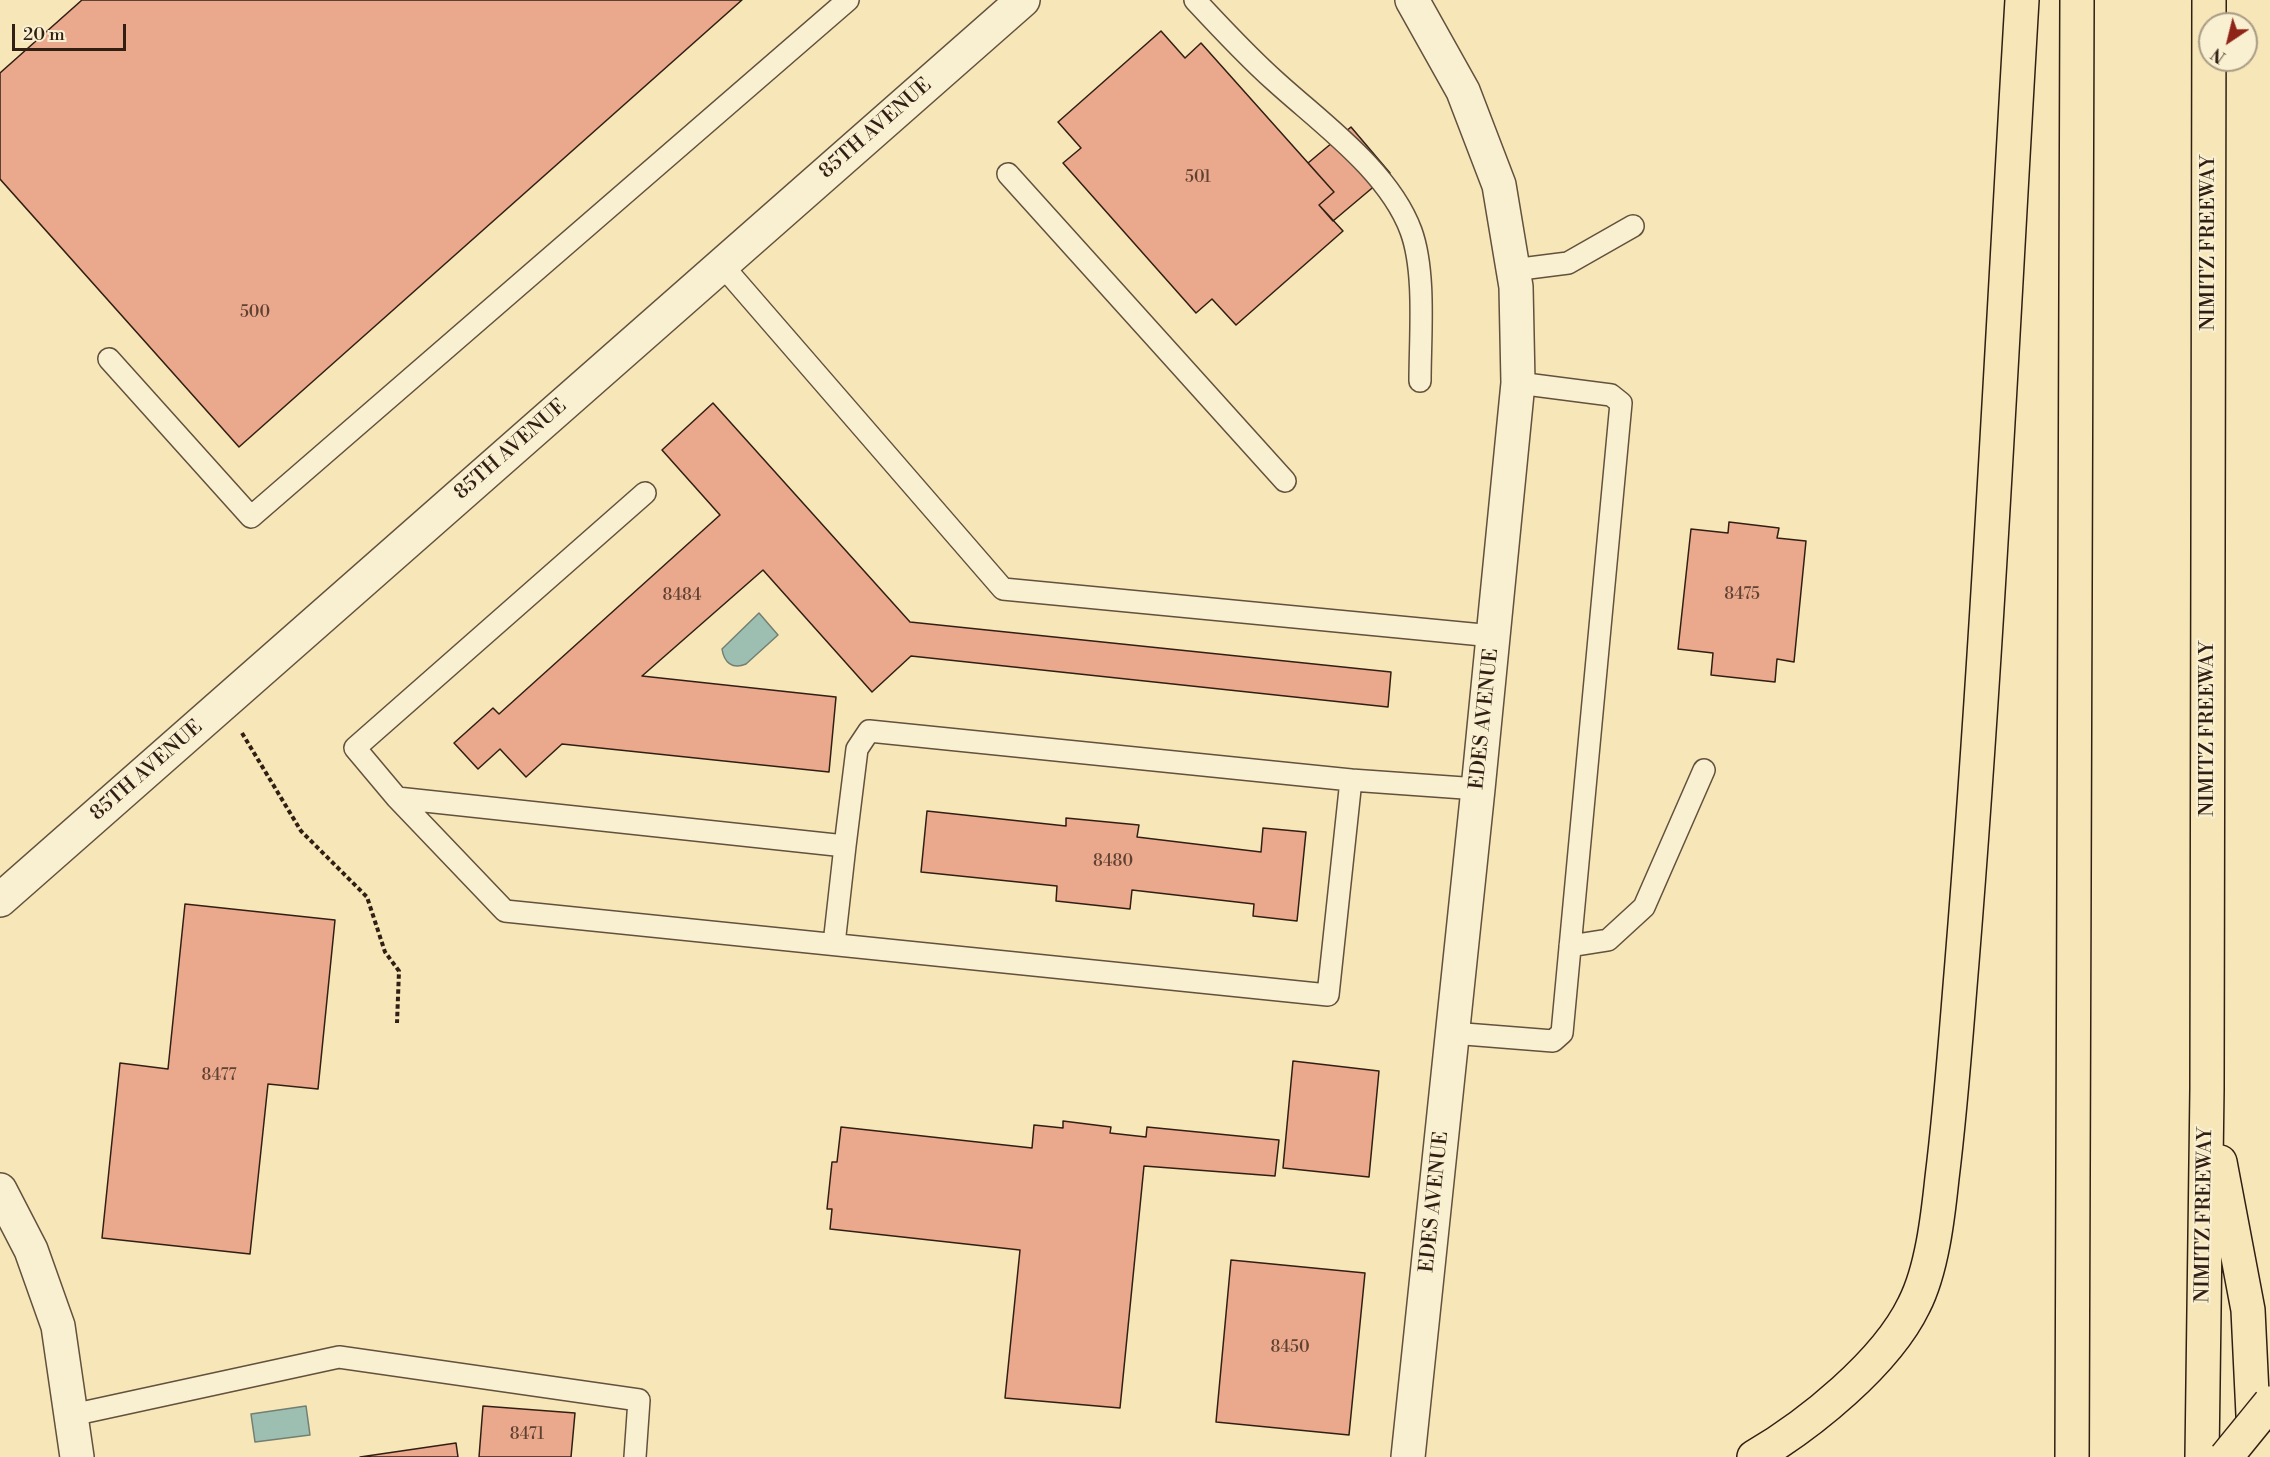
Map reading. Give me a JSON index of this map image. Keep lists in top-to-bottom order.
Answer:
{
  "streets": {
    "main road": ["NIMITZ FREEWAY"],
    "street": ["85TH AVENUE", "EDES AVENUE"]
  },
  "house_numbers": [
    "501",
    "500",
    "8475",
    "8484",
    "8480",
    "8477",
    "8450",
    "8471"
  ],
  "scale_bar": "20 m",
  "north": "bottom left"
}
